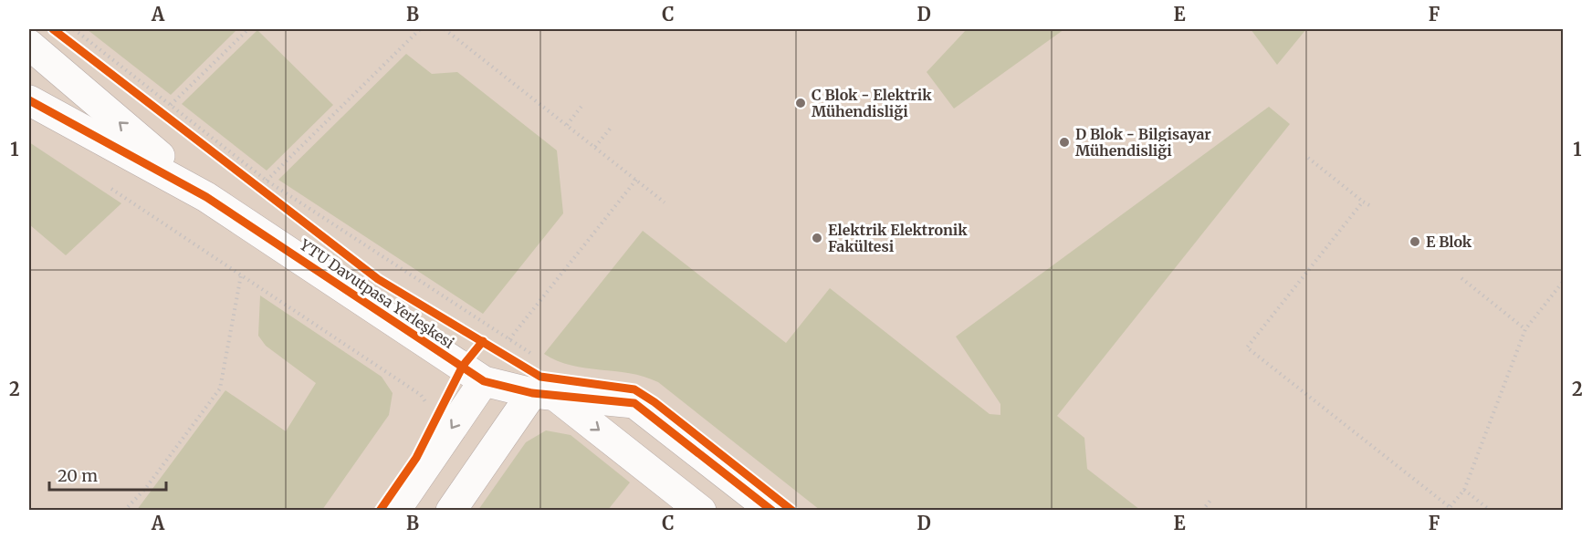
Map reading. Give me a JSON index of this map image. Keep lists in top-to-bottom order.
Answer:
{
  "streets": {
    "street": ["YTU Davutpasa Yerleşkesi"]
  },
  "places": [
    "C Blok - Elektrik Mühendisliği",
    "D Blok - Bilgisayar Mühendisliği",
    "Elektrik Elektronik Fakültesi",
    "E Blok"
  ],
  "scale_bar": "20 m",
  "grid": {
    "columns": [
      "A",
      "B",
      "C",
      "D",
      "E",
      "F"
    ],
    "rows": ["1", "2"]
  }
}
